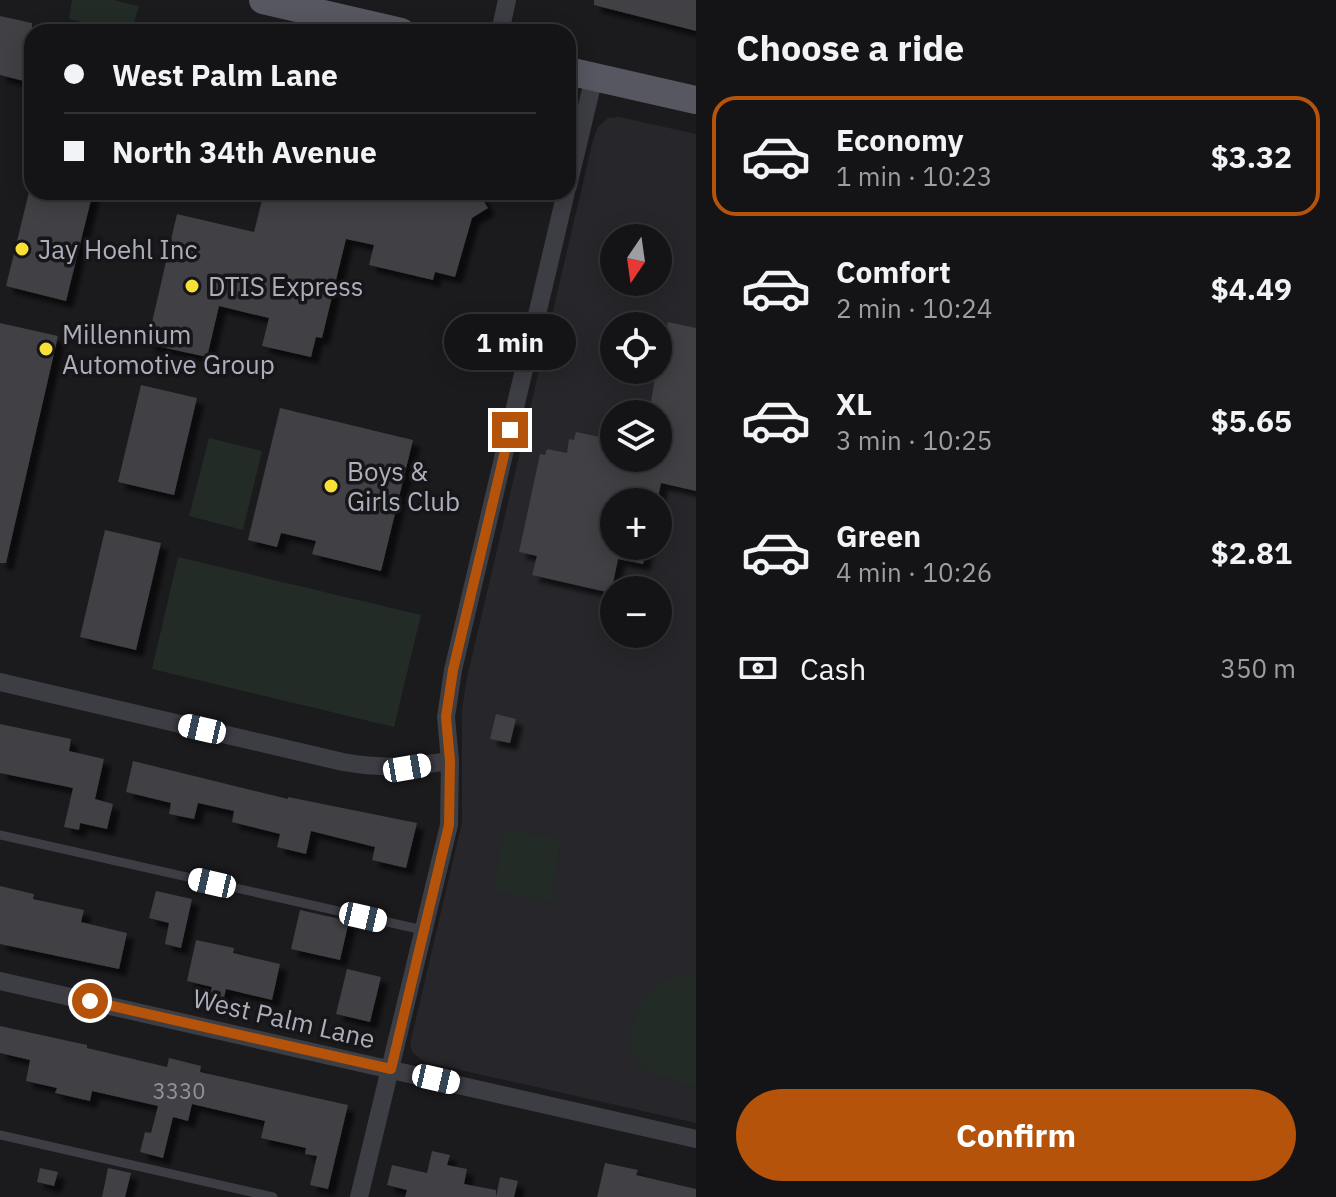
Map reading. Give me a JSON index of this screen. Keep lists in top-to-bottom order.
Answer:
{
  "streets": {
    "street": ["West Palm Lane"]
  },
  "places": [
    "Jay Hoehl Inc",
    "DTIS Express",
    "Millennium Automotive Group",
    "Boys & Girls Club"
  ],
  "house_numbers": ["3330"],
  "north": "bottom",
  "page": {
    "heading": "Choose a ride",
    "banner": ["West Palm Lane", "North 34th Avenue"],
    "list": [
      {
        "name": "Economy",
        "note": "1 min · 10:23",
        "value": "$3.32"
      },
      {
        "name": "Comfort",
        "note": "2 min · 10:24",
        "value": "$4.49"
      },
      {
        "name": "XL",
        "note": "3 min · 10:25",
        "value": "$5.65"
      },
      {
        "name": "Green",
        "note": "4 min · 10:26",
        "value": "$2.81"
      }
    ],
    "map_buttons": ["+", "−"],
    "bubble": "1 min",
    "pay": ["Cash", "350 m"],
    "buttons": "Confirm"
  }
}
